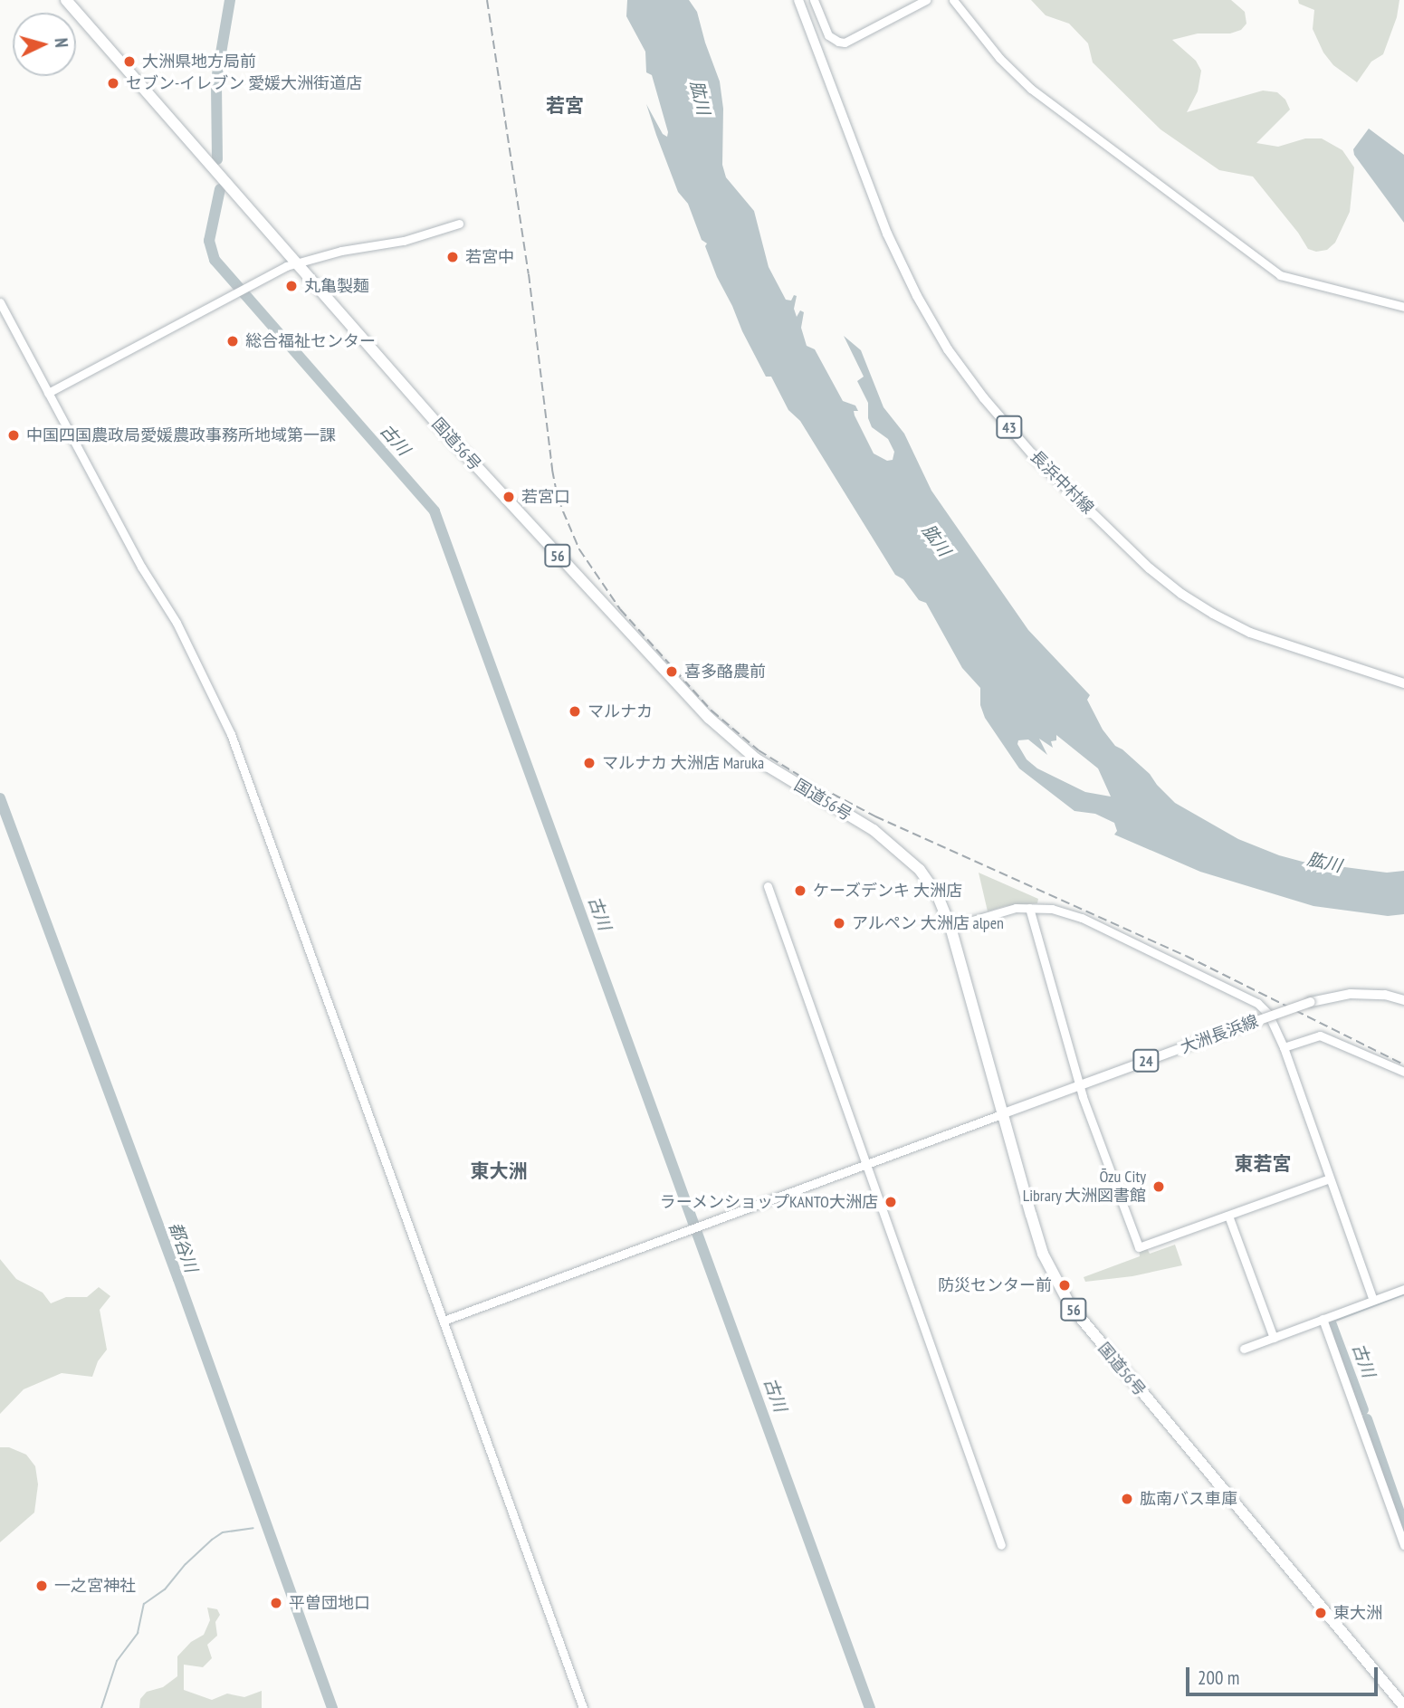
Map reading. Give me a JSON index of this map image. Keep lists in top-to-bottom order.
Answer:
{
  "streets": {
    "highway": ["国道56号", "56"],
    "main road": [
      "43",
      "長浜中村線",
      "大洲長浜線",
      "24"
    ]
  },
  "crossings": [
    ["国道56号", "大洲長浜線"]
  ],
  "districts": ["若宮", "東若宮", "東大洲"],
  "water": ["肱川", "古川", "都谷川"],
  "places": [
    "大洲県地方局前",
    "セブン-イレブン 愛媛大洲街道店",
    "若宮中",
    "丸亀製麺",
    "総合福祉センター",
    "中国四国農政局愛媛農政事務所地域第一課",
    "若宮口",
    "喜多酪農前",
    "マルナカ",
    "マルナカ 大洲店 Maruka",
    "ケーズデンキ 大洲店",
    "アルペン 大洲店 alpen",
    "Ōzu City Library 大洲図書館",
    "ラーメンショップKANTO大洲店",
    "防災センター前",
    "肱南バス車庫",
    "一之宮神社",
    "平曽団地口",
    "東大洲"
  ],
  "scale_bar": "200 m",
  "north": "right"
}
